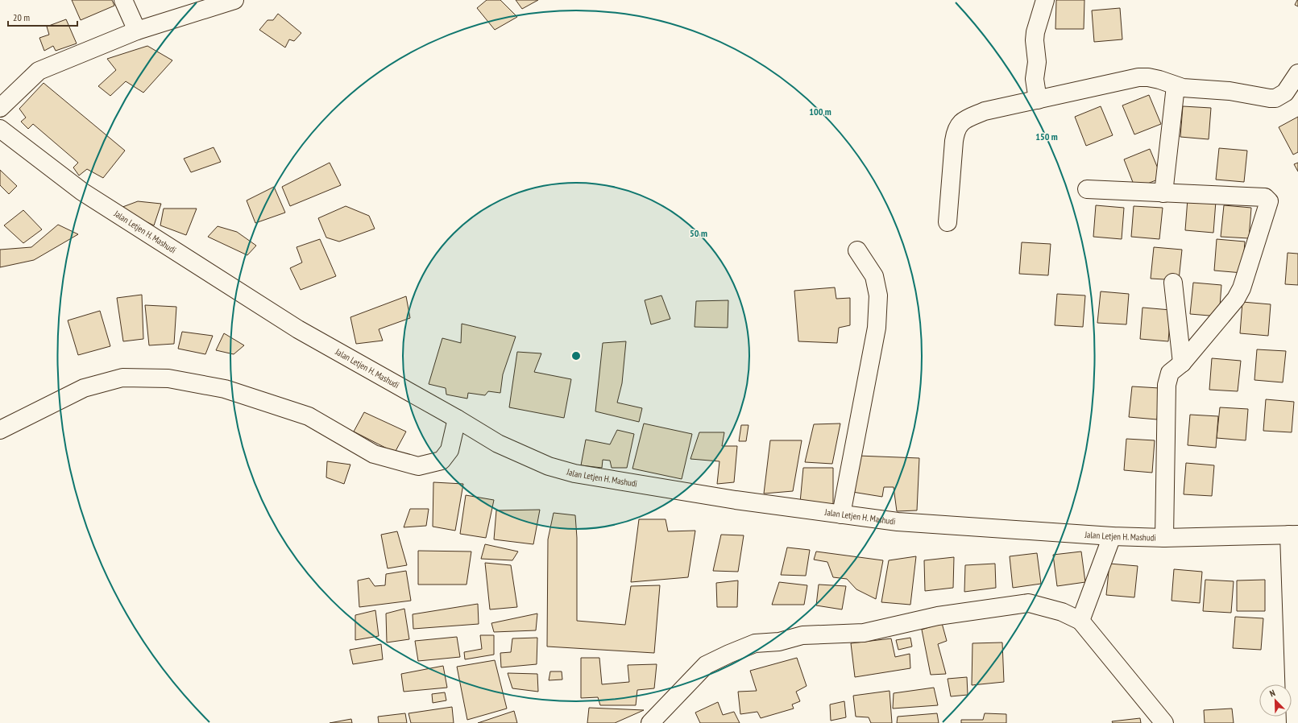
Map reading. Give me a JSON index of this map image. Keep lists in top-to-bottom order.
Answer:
{
  "streets": {
    "street": ["Jalan Letjen H. Mashudi"]
  },
  "scale_bar": "20 m",
  "north": "top left",
  "rings": ["100 m", "150 m", "50 m"]
}
